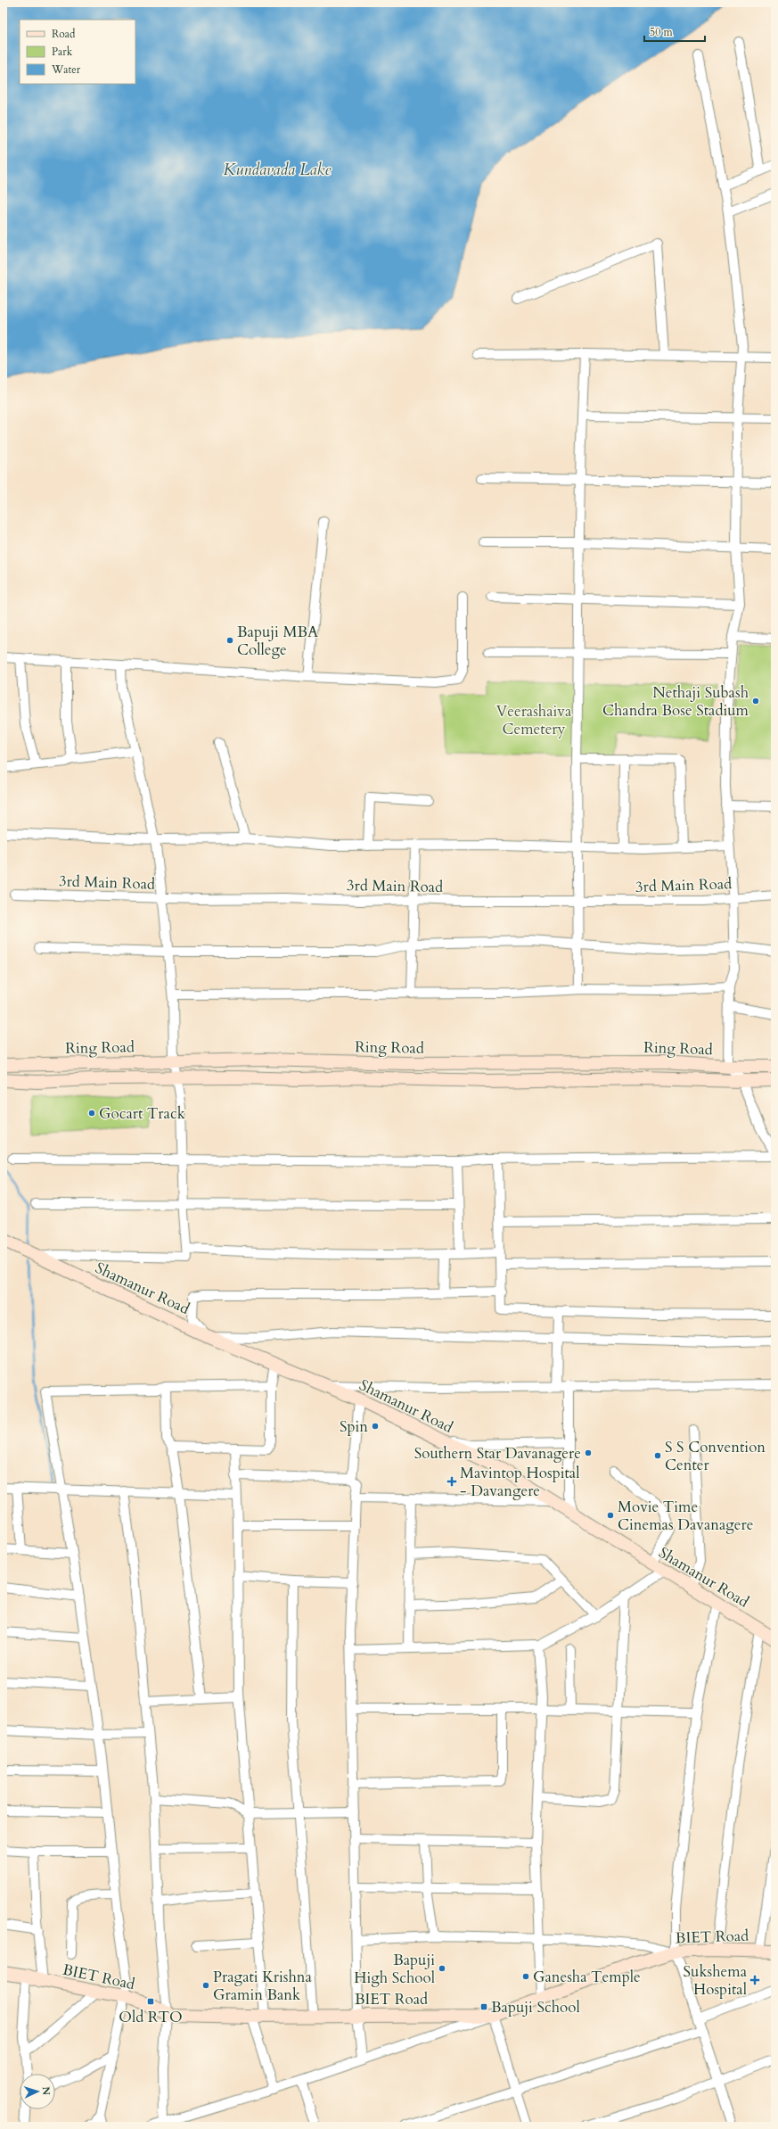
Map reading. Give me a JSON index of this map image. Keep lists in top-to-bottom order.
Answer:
{
  "streets": {
    "main road": ["Ring Road", "Shamanur Road", "BIET Road"],
    "street": ["3rd Main Road"]
  },
  "water": ["Kundavada Lake"],
  "parks": ["Veerashaiva Cemetery"],
  "places": {
    "other": [
      "Bapuji MBA College",
      "Nethaji Subash Chandra Bose Stadium",
      "Gocart Track",
      "Spin",
      "Southern Star Davanagere",
      "S S Convention Center",
      "Movie Time Cinemas Davanagere",
      "Bapuji High School",
      "Ganesha Temple",
      "Pragati Krishna Gramin Bank"
    ],
    "health": ["Mavintop Hospital - Davangere", "Sukshema Hospital"],
    "transit": ["Old RTO", "Bapuji School"]
  },
  "legend": ["Road", "Park", "Water"],
  "scale_bar": "50 m",
  "north": "right"
}
